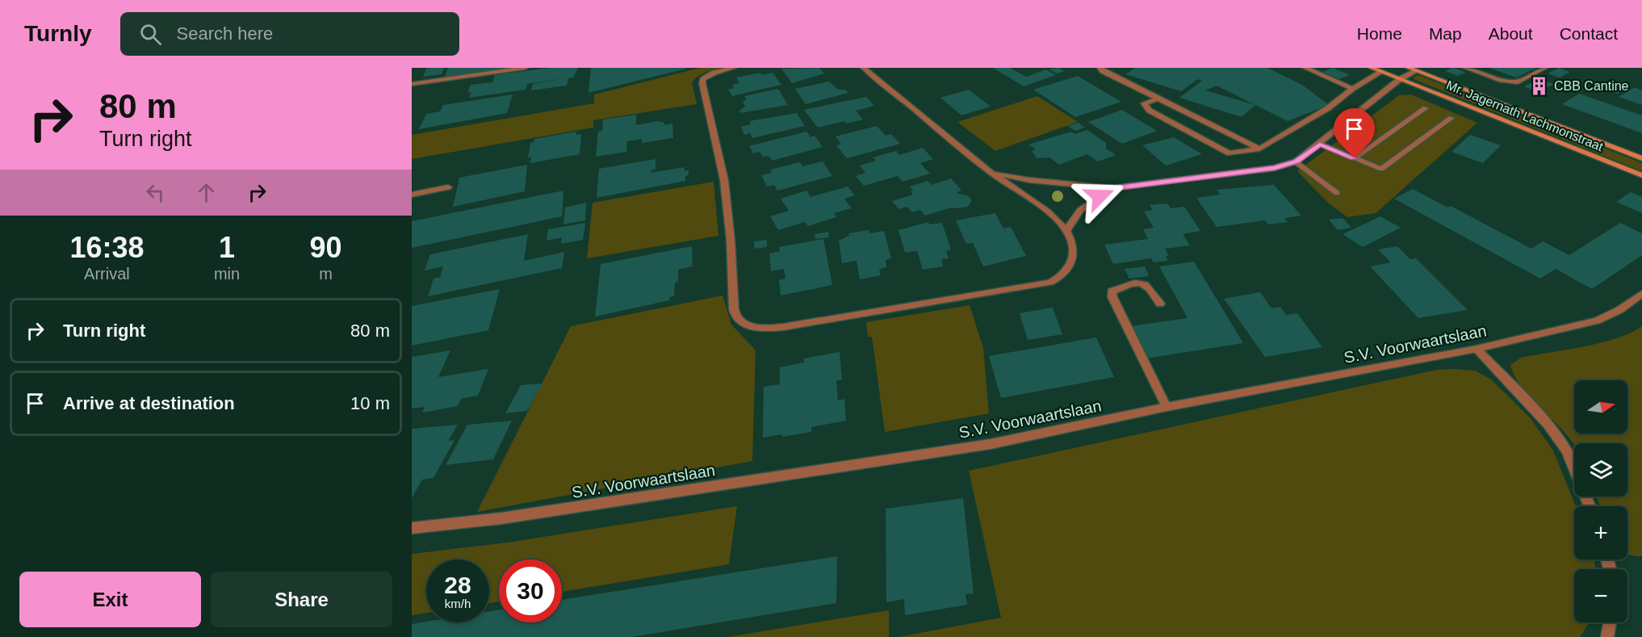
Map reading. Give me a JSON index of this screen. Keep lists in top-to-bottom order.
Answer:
{
  "streets": {
    "main road": ["Mr. Jagernath Lachmonstraat"],
    "street": ["S.V. Voorwaartslaan"]
  },
  "places": {
    "building": ["CBB Cantine"]
  },
  "north": "right",
  "page": {
    "header": "Turnly",
    "search": "Search here",
    "nav": [
      "Home",
      "Map",
      "About",
      "Contact"
    ],
    "turn": ["80 m", "Turn right"],
    "eta": [
      "16:38",
      "Arrival",
      "1",
      "min",
      "90",
      "m"
    ],
    "list": [
      {
        "name": "Turn right",
        "value": "80 m"
      },
      {
        "name": "Arrive at destination",
        "value": "10 m"
      }
    ],
    "map_buttons": ["+", "−"],
    "speed": "28 km/h",
    "limit": "30",
    "buttons": ["Exit", "Share"]
  }
}
